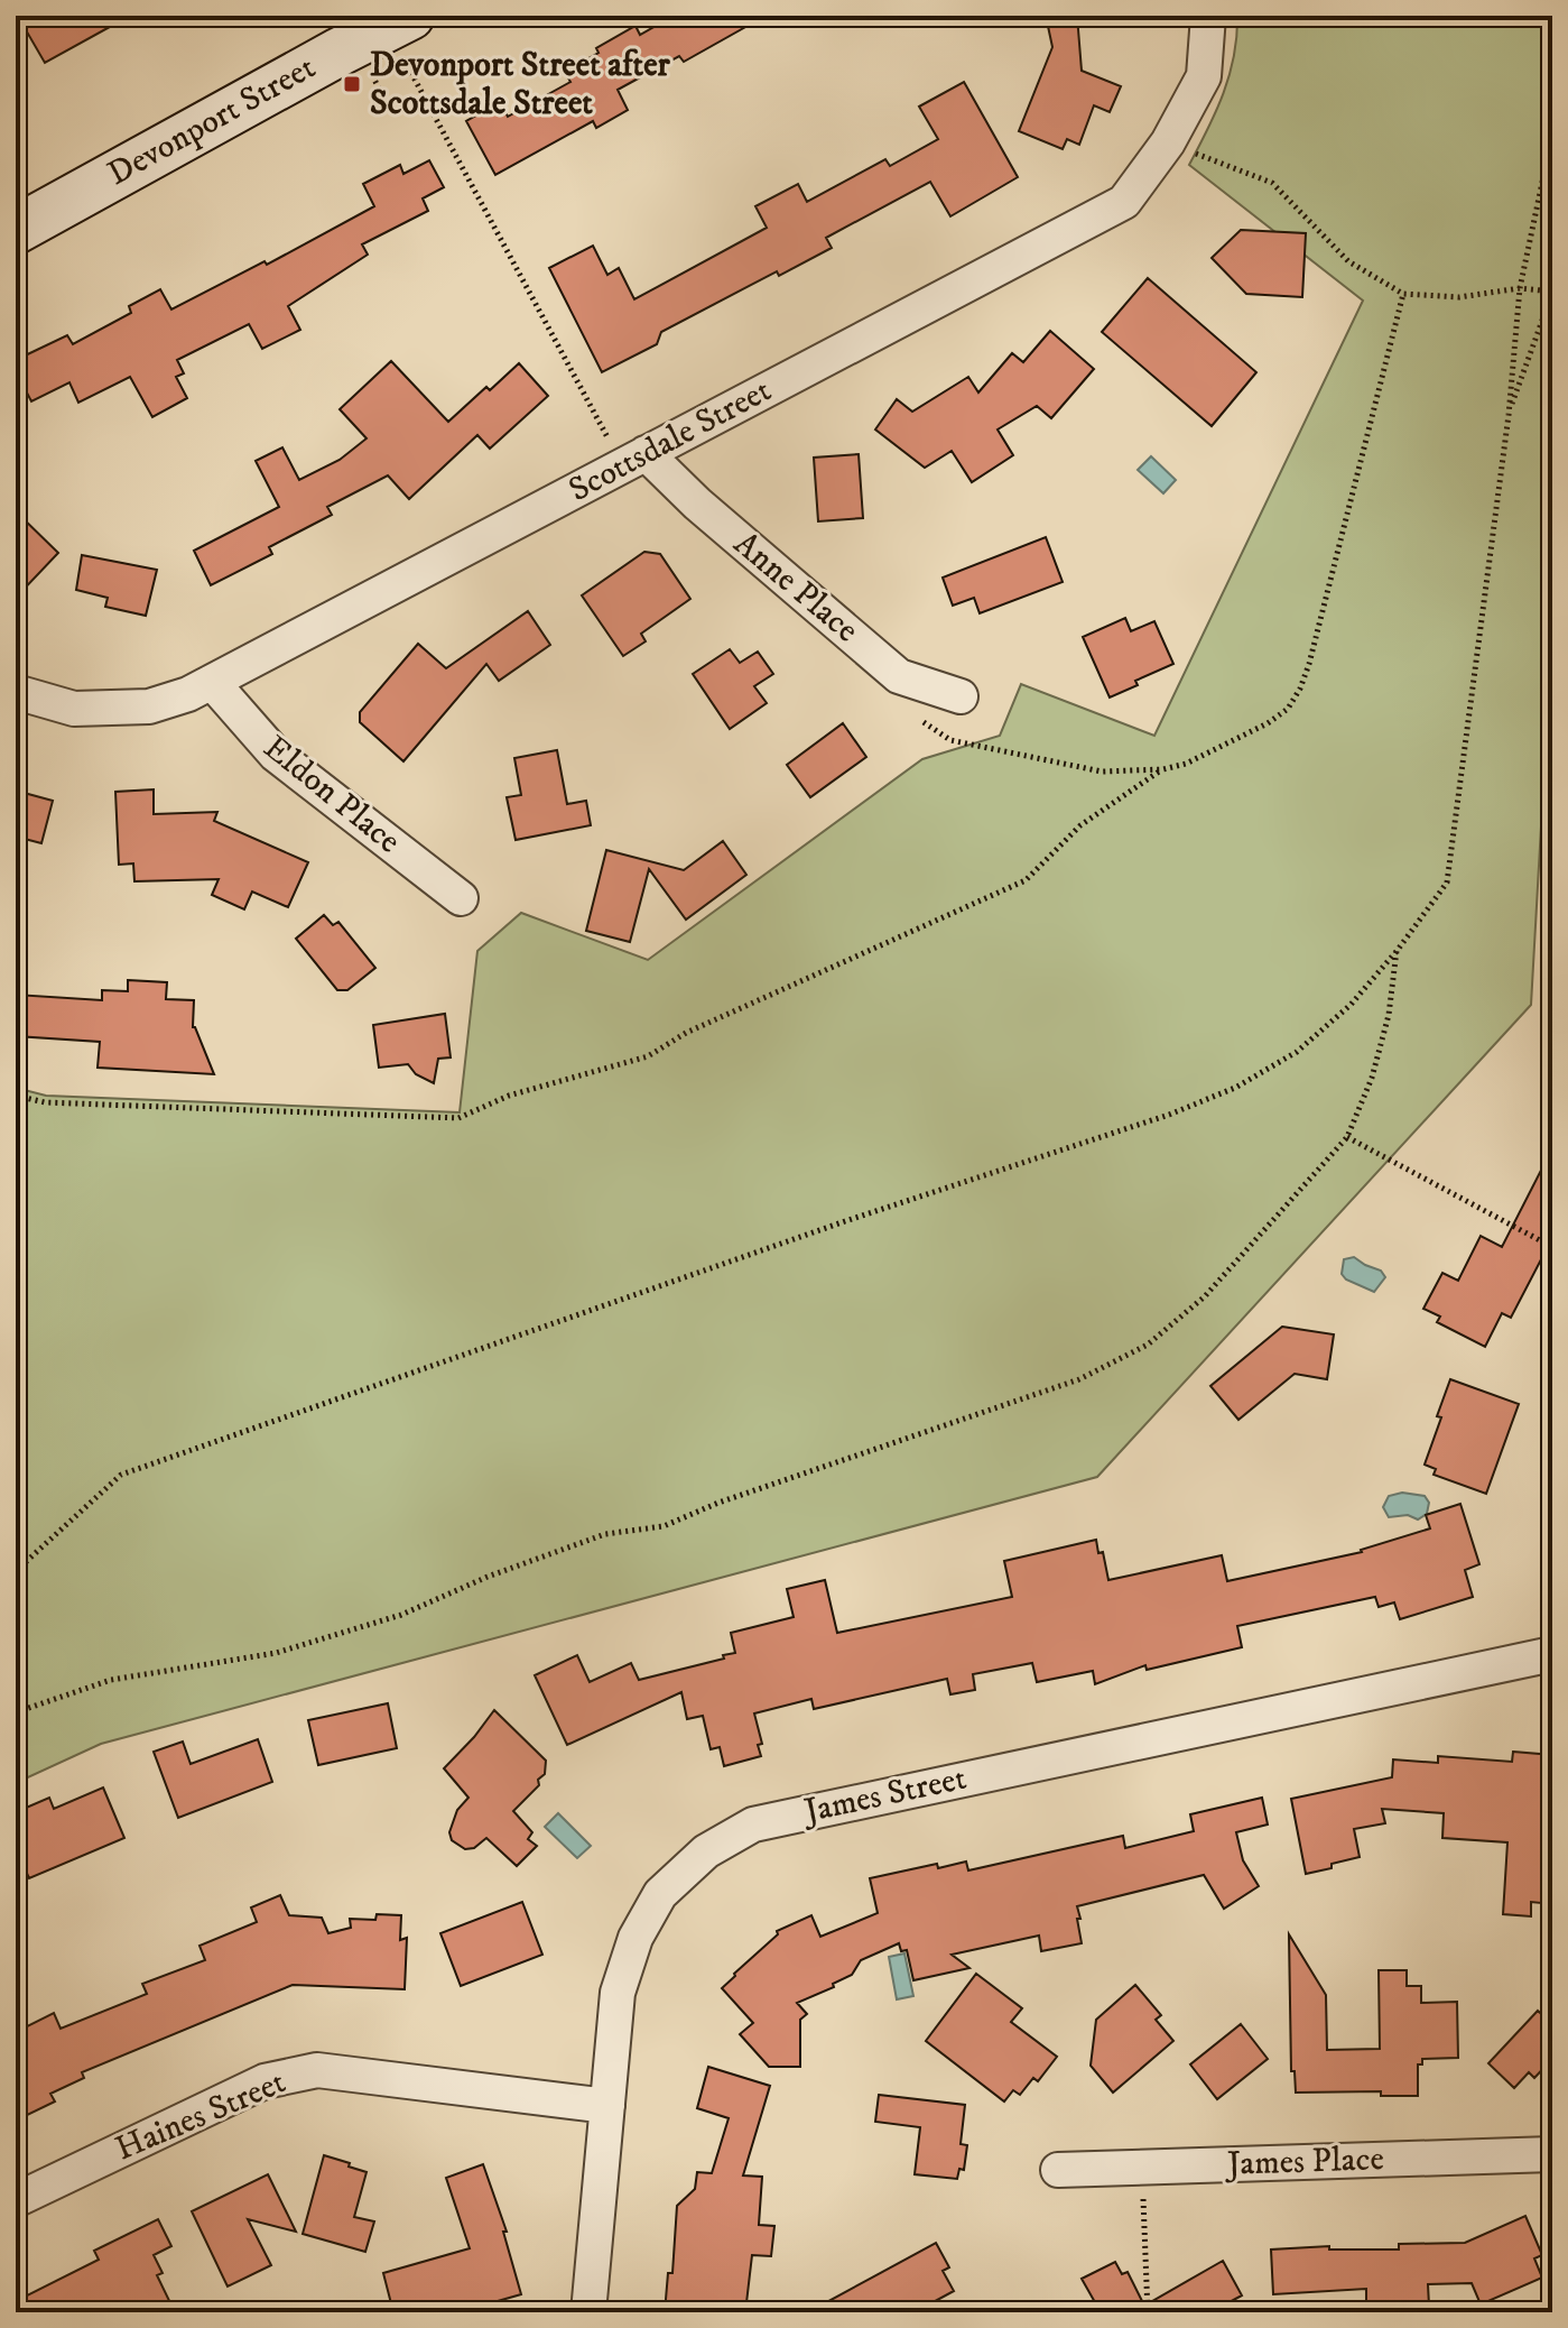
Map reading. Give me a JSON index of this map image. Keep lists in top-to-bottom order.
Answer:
{
  "streets": {
    "main road": ["Devonport Street"],
    "street": [
      "Scottsdale Street",
      "Anne Place",
      "Eldon Place",
      "James Street",
      "Haines Street",
      "James Place"
    ]
  },
  "crossings": [
    ["Scottsdale Street", "Anne Place"],
    ["Scottsdale Street", "Eldon Place"],
    ["James Street", "Haines Street"]
  ],
  "places": {
    "transit": ["Devonport Street after Scottsdale Street"]
  }
}
